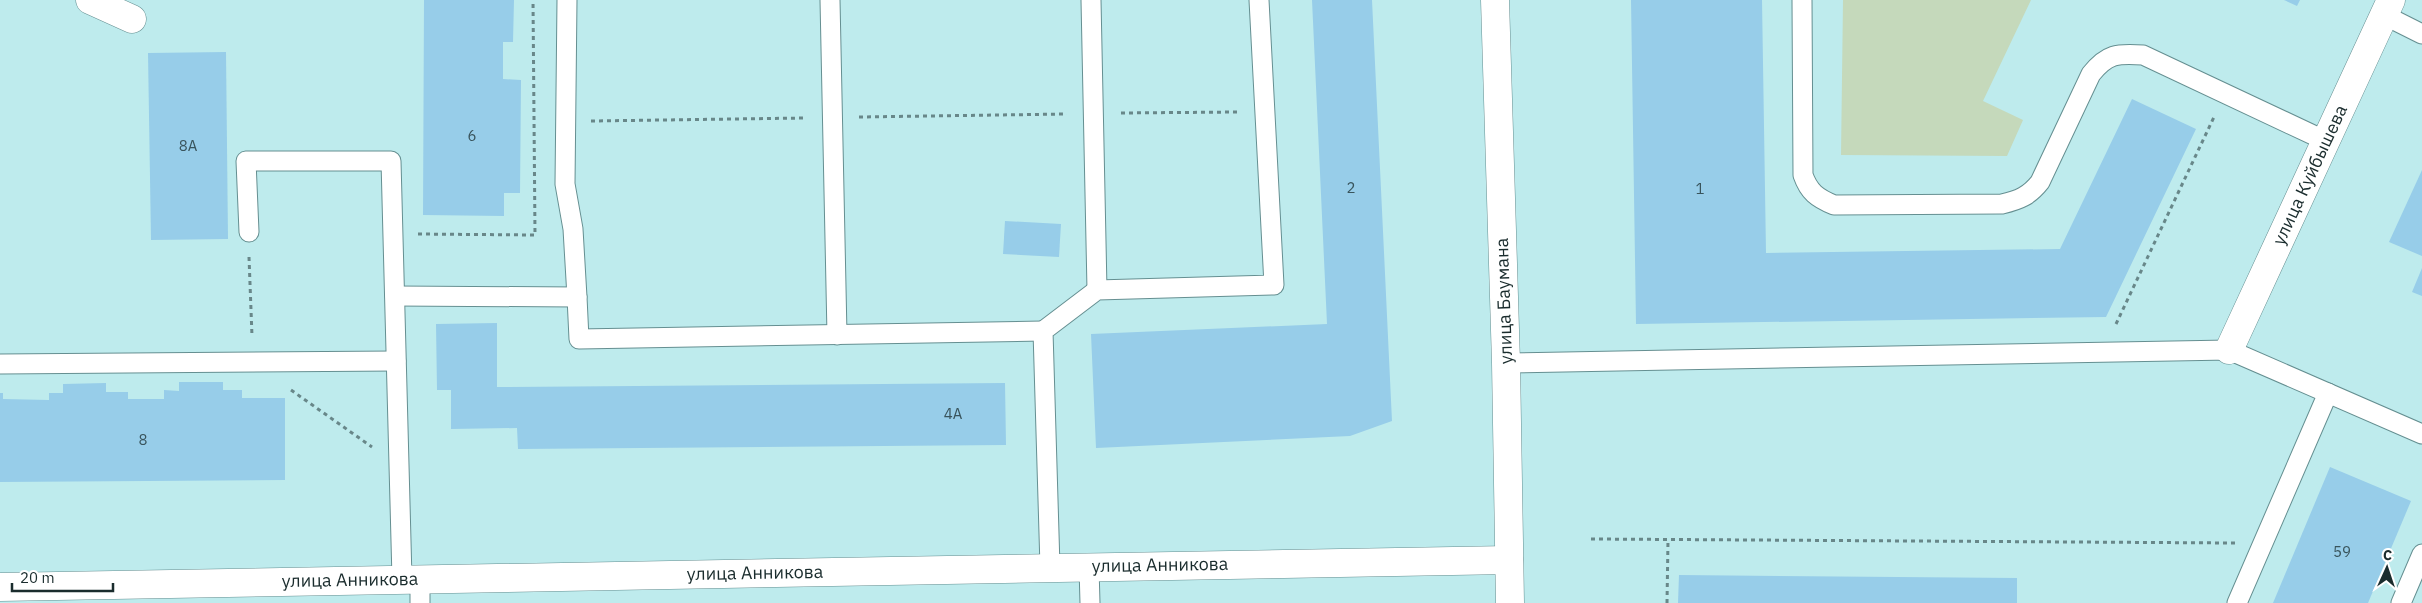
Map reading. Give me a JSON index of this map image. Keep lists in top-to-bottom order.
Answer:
{
  "streets": {
    "street": ["улица Куйбышева", "улица Баумана", "улица Анникова"]
  },
  "crossings": [
    ["улица Баумана", "улица Анникова"]
  ],
  "house_numbers": [
    "6",
    "8А",
    "2",
    "1",
    "4А",
    "8",
    "59"
  ],
  "scale_bar": "20 m",
  "north": "top"
}
